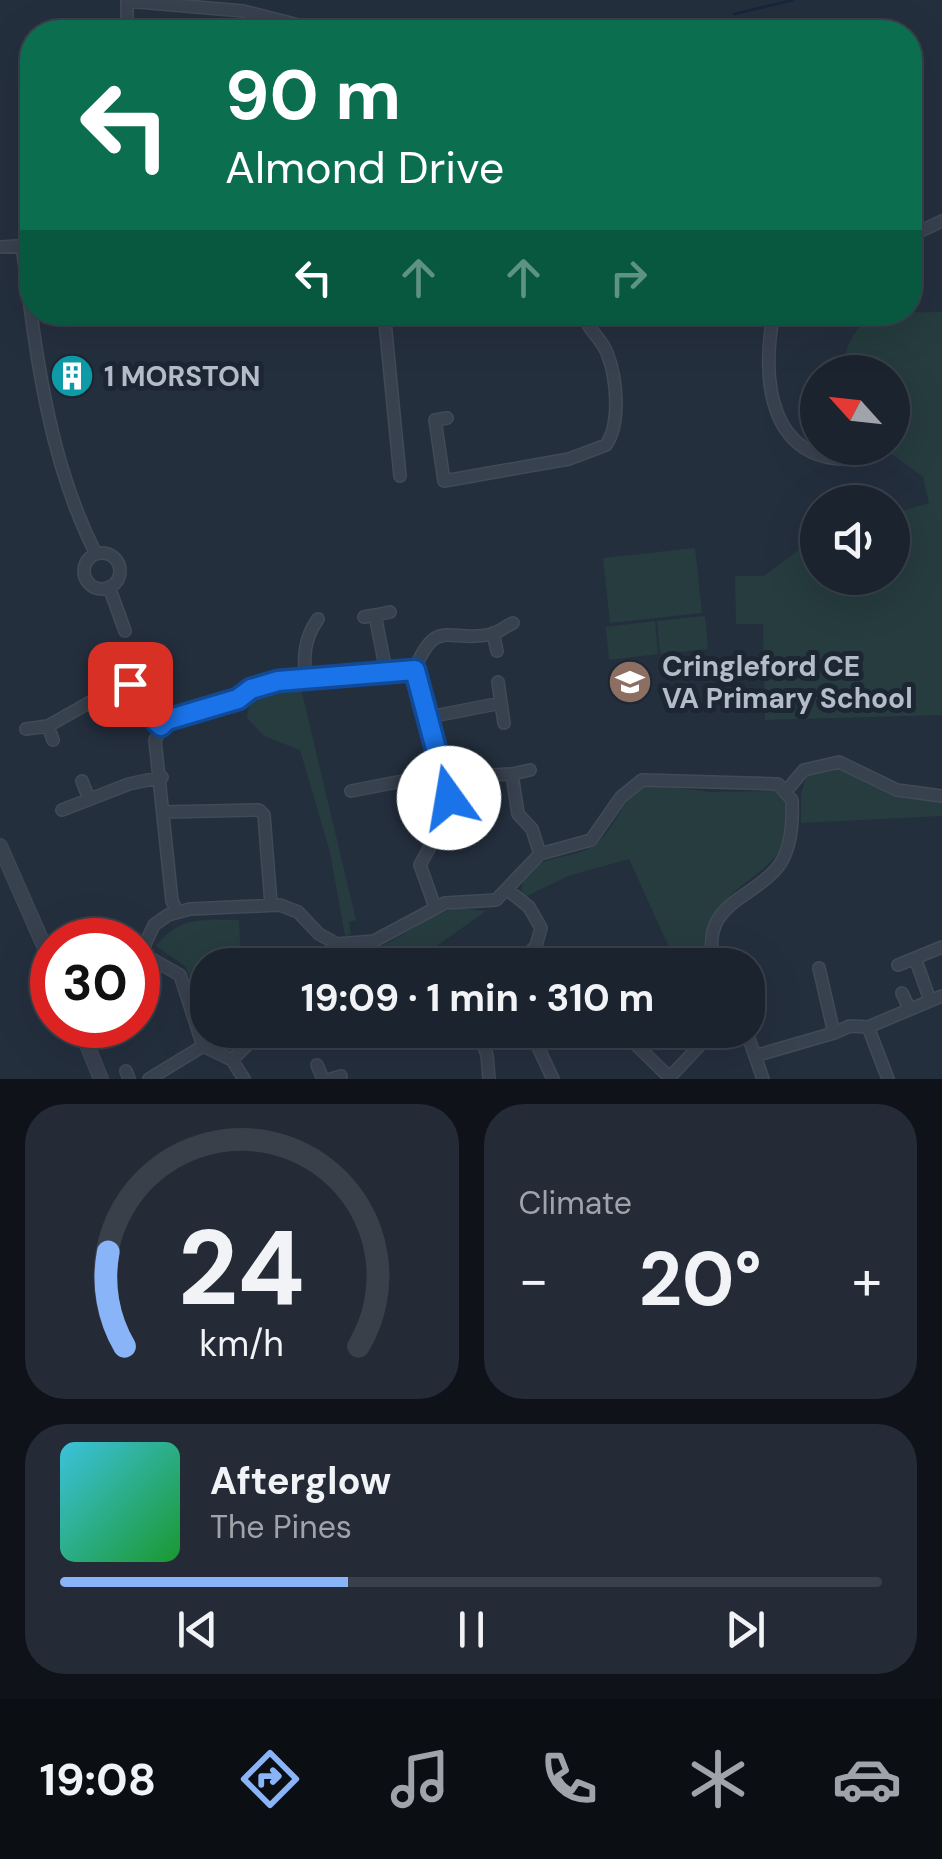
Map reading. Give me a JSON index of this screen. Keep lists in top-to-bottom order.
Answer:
{
  "places": {
    "building": ["1 MORSTON"],
    "school or university": ["Cringleford CE VA Primary School"]
  },
  "north": "top left",
  "page": {
    "turn": ["90 m", "Almond Drive"],
    "limit": "30",
    "trip": "19:09 · 1 min · 310 m",
    "tile": "Climate",
    "heat": ["−", "20°", "+"],
    "song": ["Afterglow", "The Pines"],
    "tabs": "19:08",
    "gauge": ["24", "km/h"]
  }
}
